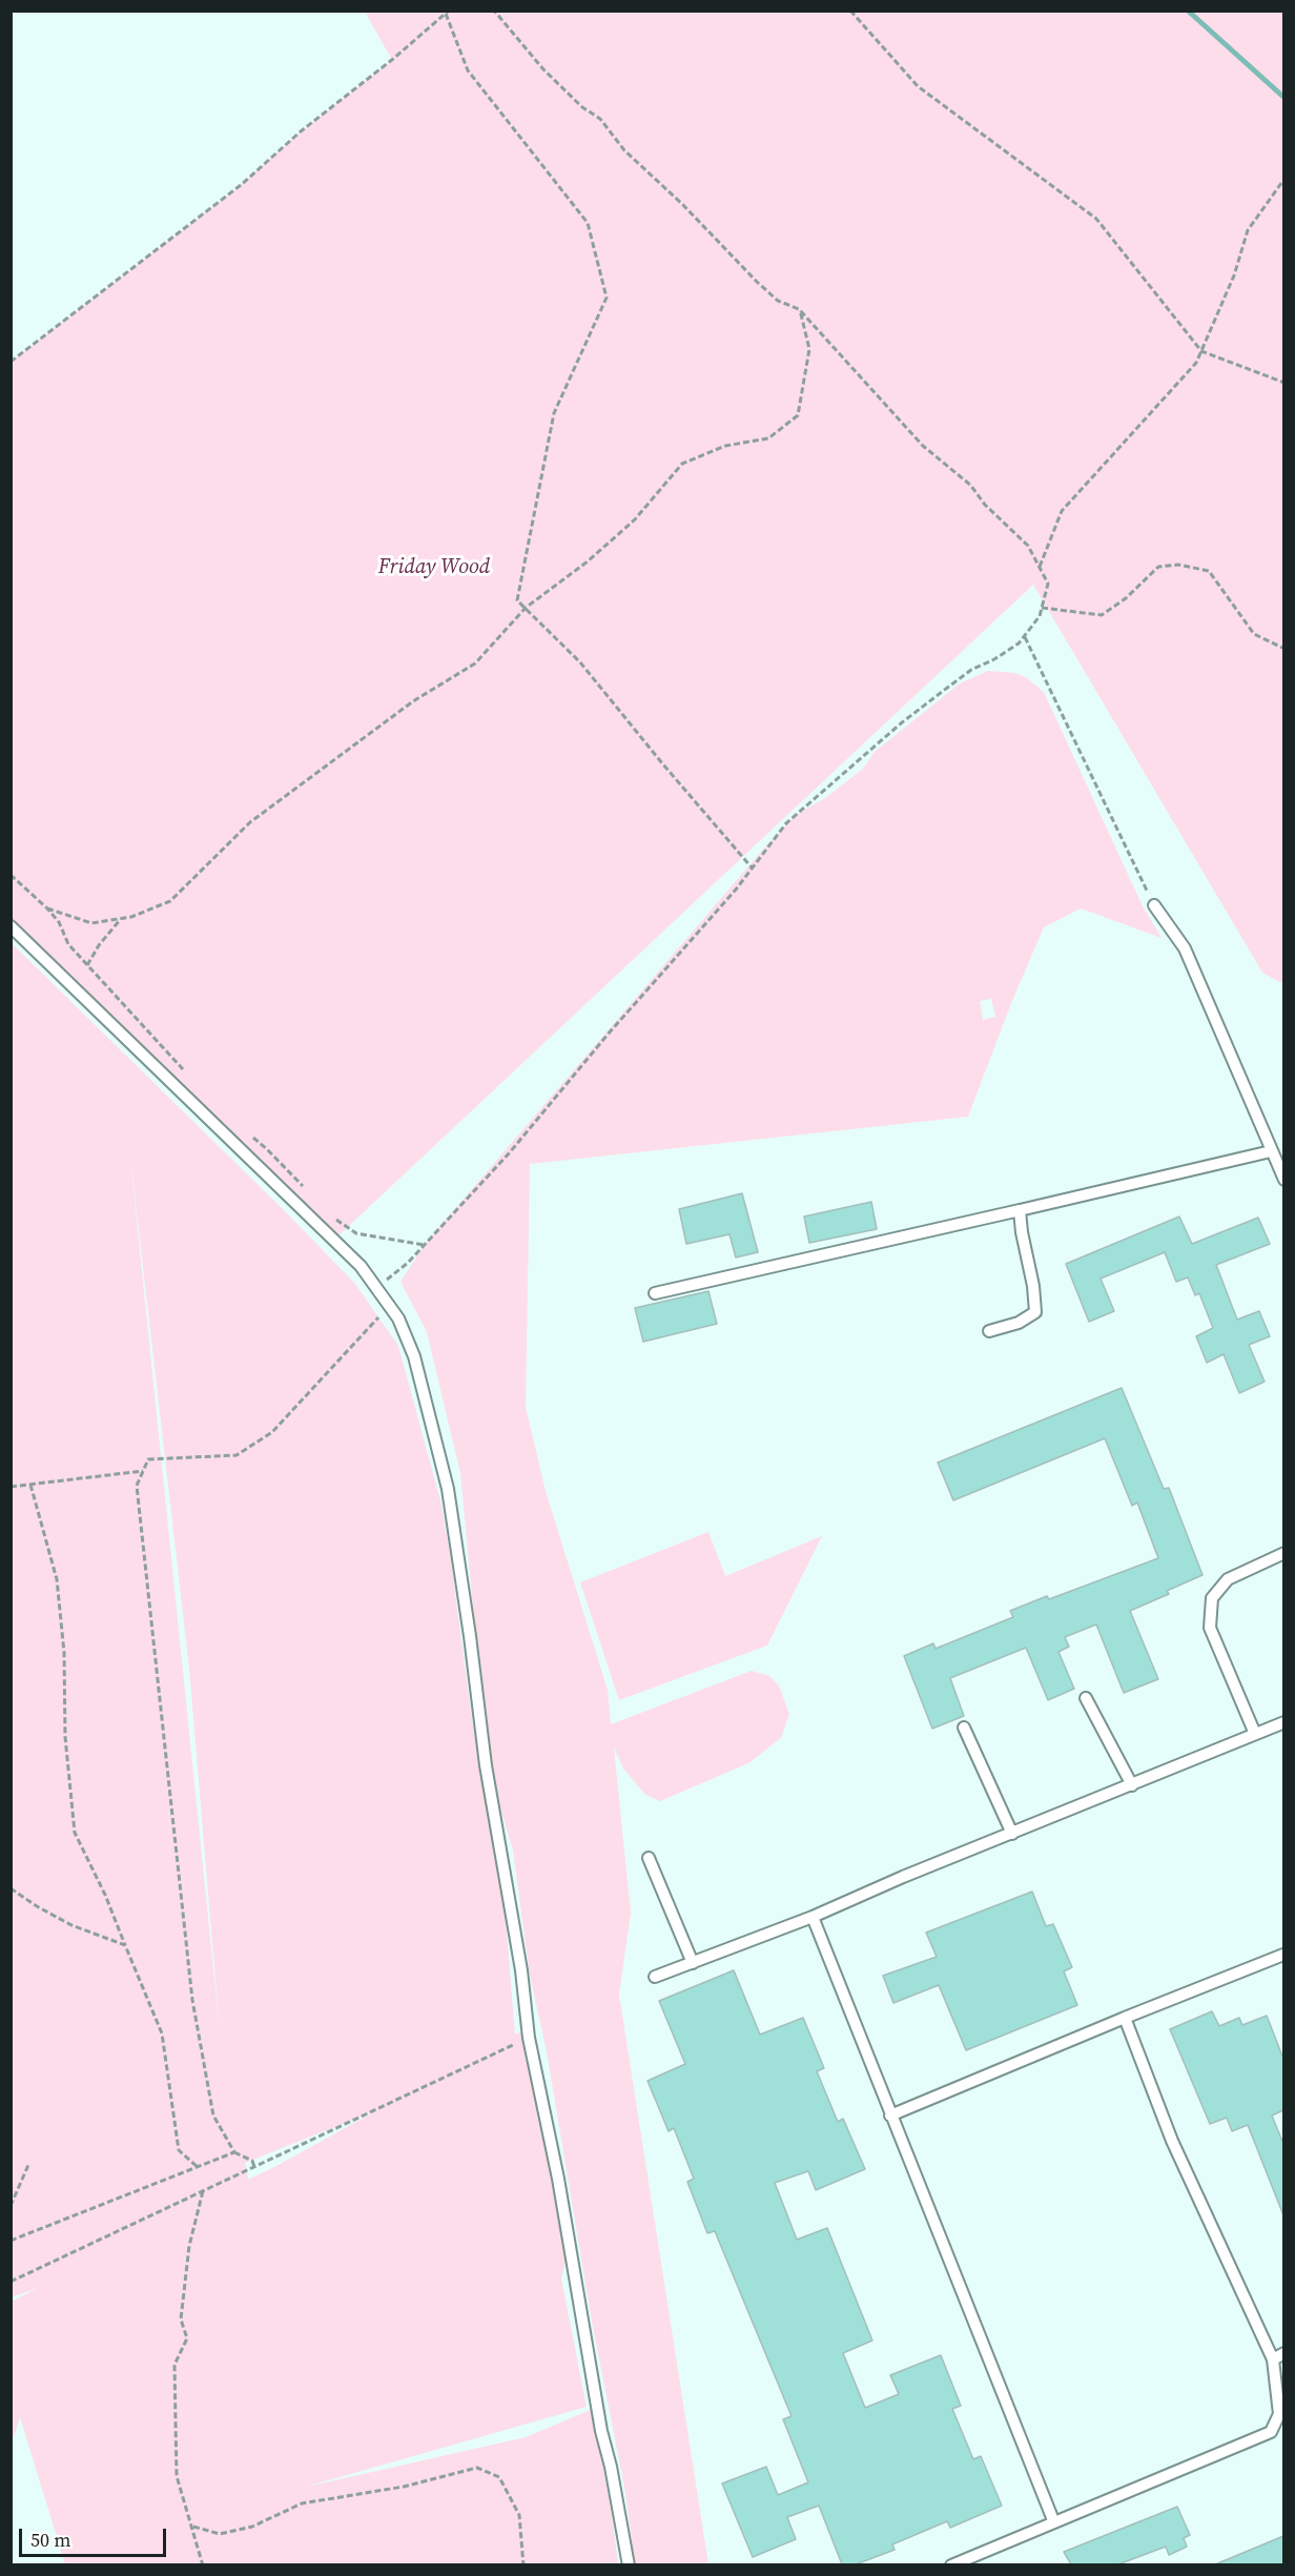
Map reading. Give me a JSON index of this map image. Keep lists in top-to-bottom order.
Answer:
{
  "parks": ["Friday Wood"],
  "scale_bar": "50 m"
}
